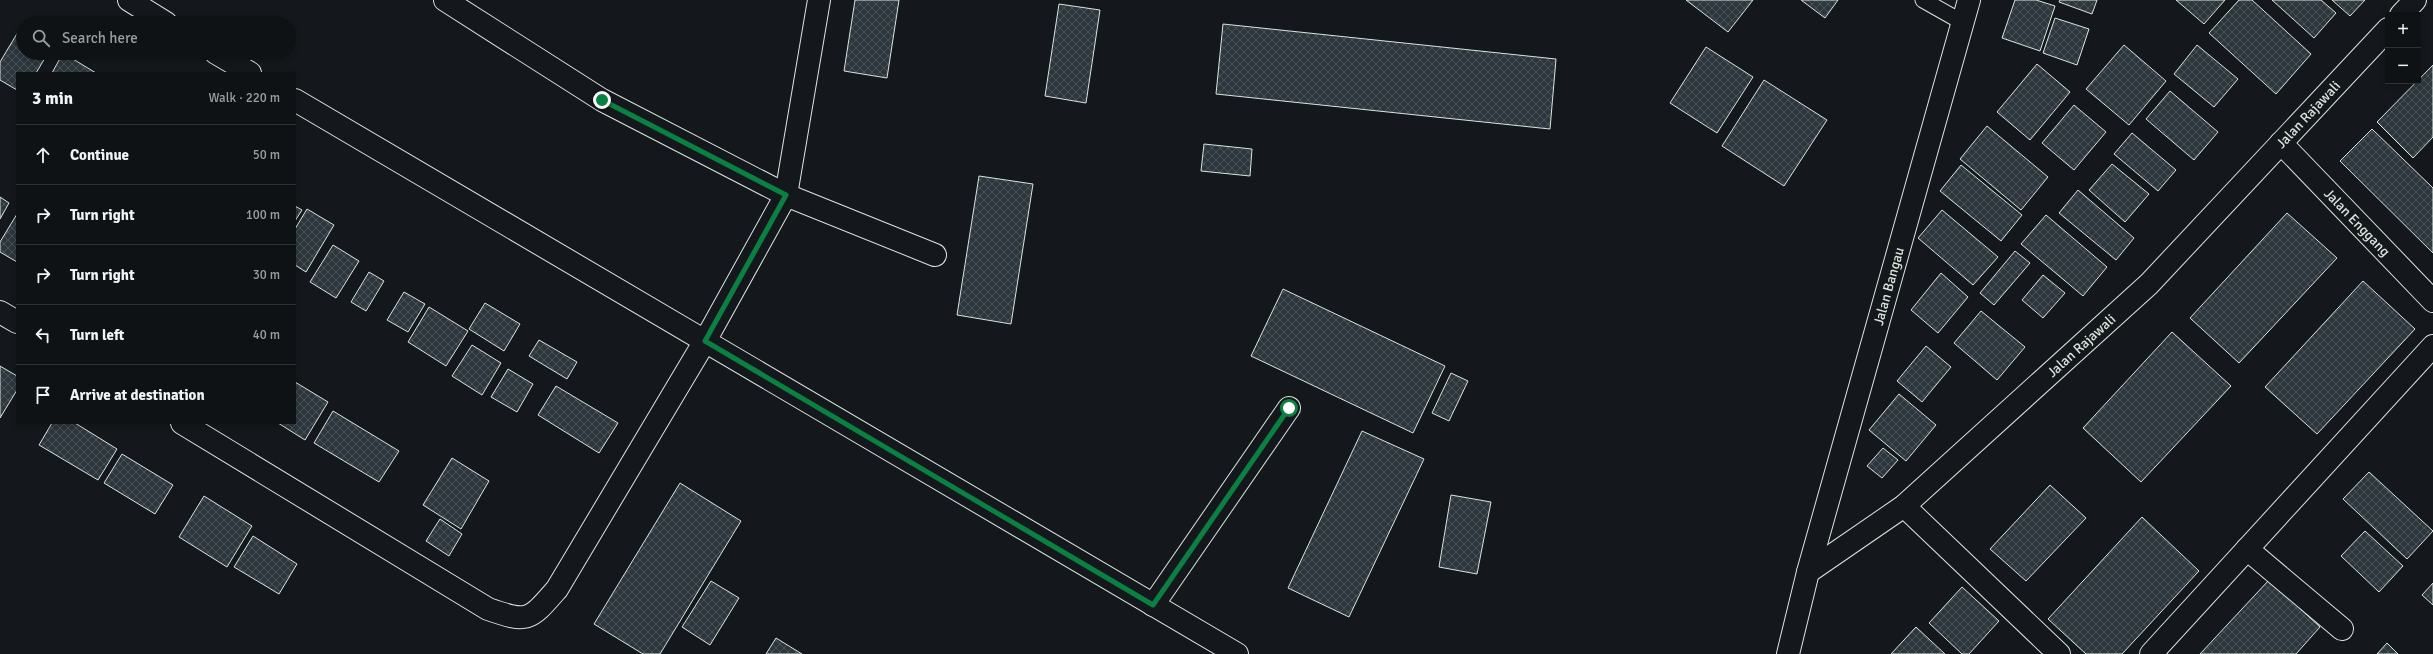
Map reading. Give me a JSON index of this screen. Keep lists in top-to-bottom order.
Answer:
{
  "streets": {
    "street": ["Jalan Rajawali", "Jalan Enggang", "Jalan Bangau"]
  },
  "crossings": [
    ["Jalan Rajawali", "Jalan Enggang"],
    ["Jalan Rajawali", "Jalan Bangau"]
  ],
  "page": {
    "map_buttons": ["+", "−"],
    "search": "Search here",
    "heading": ["3 min", "Walk · 220 m"],
    "list": [
      ["Continue", "50 m"],
      ["Turn right", "100 m"],
      ["Turn right", "30 m"],
      ["Turn left", "40 m"],
      "Arrive at destination"
    ]
  }
}
